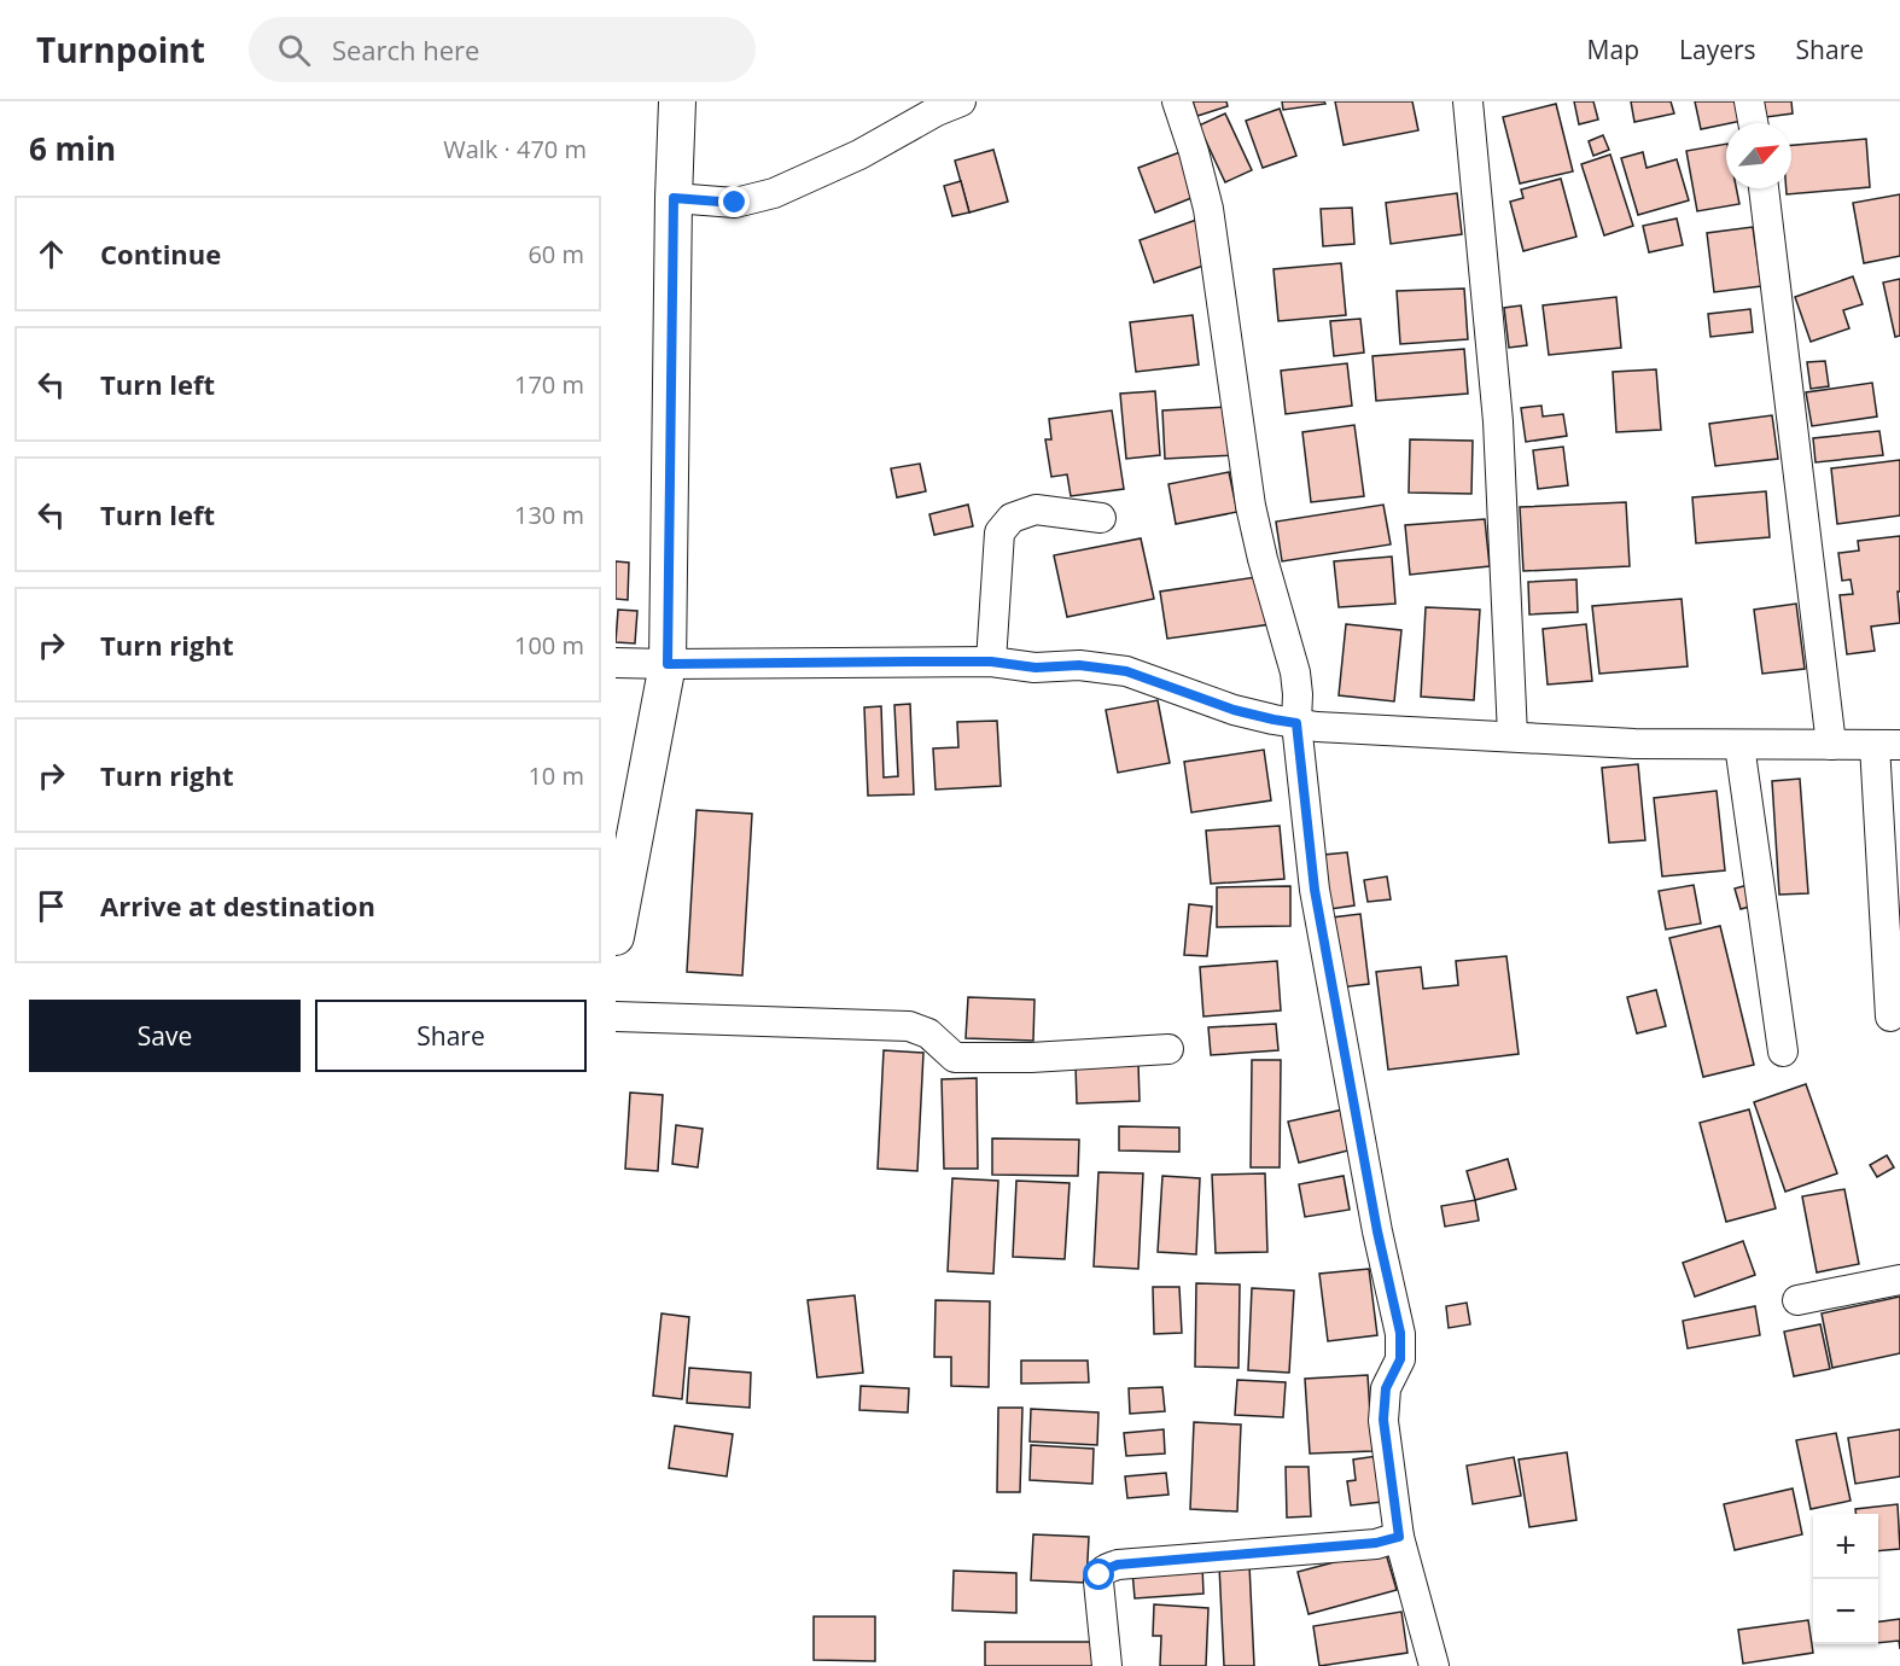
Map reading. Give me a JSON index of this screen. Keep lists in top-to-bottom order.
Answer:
{
  "north": "top right",
  "page": {
    "header": "Turnpoint",
    "search": "Search here",
    "nav": ["Map", "Layers", "Share"],
    "heading": ["6 min", "Walk · 470 m"],
    "list": [
      ["Continue", "60 m"],
      ["Turn left", "170 m"],
      ["Turn left", "130 m"],
      ["Turn right", "100 m"],
      ["Turn right", "10 m"],
      "Arrive at destination"
    ],
    "buttons": ["Save", "Share"],
    "map_buttons": ["+", "−"]
  }
}
